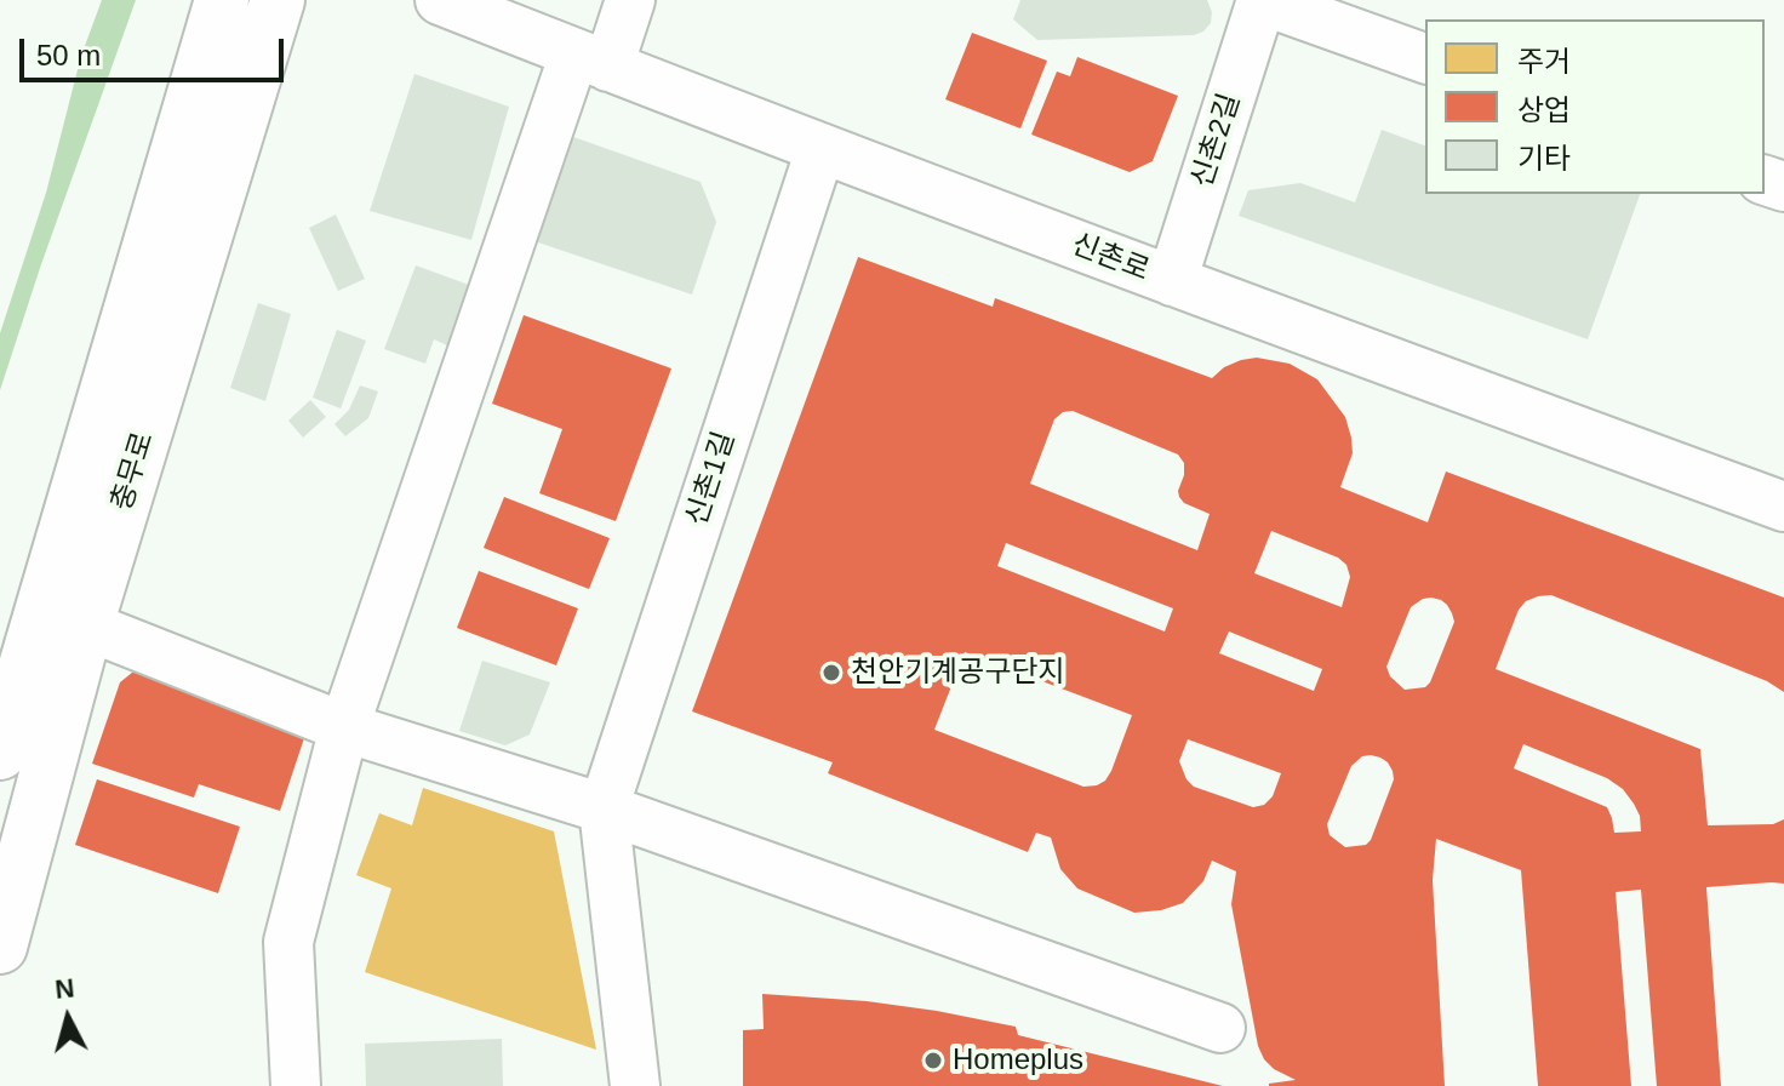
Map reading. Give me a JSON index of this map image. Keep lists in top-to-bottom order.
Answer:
{
  "streets": {
    "main road": ["충무로"],
    "street": ["신촌2길", "신촌로", "신촌1길"]
  },
  "crossings": [
    ["신촌2길", "신촌로"],
    ["신촌로", "신촌1길"]
  ],
  "places": ["천안기계공구단지", "Homeplus"],
  "legend": ["주거", "상업", "기타"],
  "scale_bar": "50 m",
  "north": "top"
}
